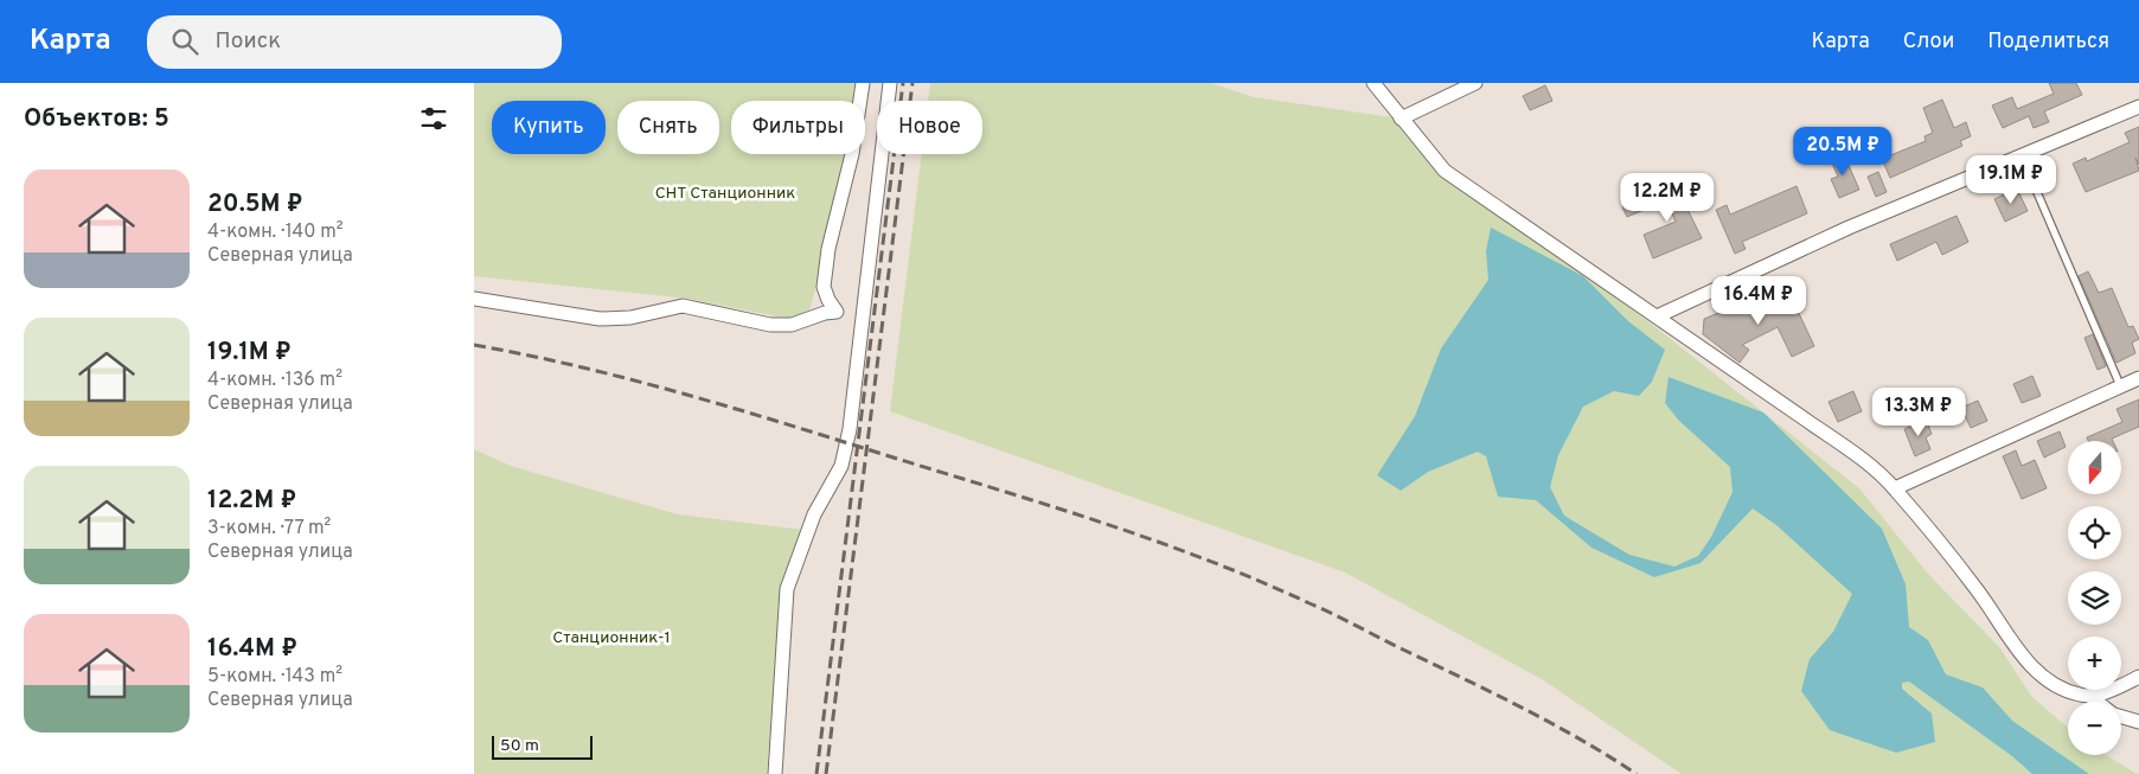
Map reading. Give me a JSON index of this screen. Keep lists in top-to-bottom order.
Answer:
{
  "parks": ["СНТ Станционник", "Станционник-1"],
  "scale_bar": "50 m",
  "north": "bottom",
  "page": {
    "header": "Карта",
    "search": "Поиск",
    "nav": ["Карта", "Слои", "Поделиться"],
    "heading": "Объектов: 5",
    "chip": [
      "Купить",
      "Снять",
      "Фильтры",
      "Новое"
    ],
    "price": [
      "20.5M ₽",
      "19.1M ₽",
      "12.2M ₽",
      "16.4M ₽",
      "13.3M ₽"
    ],
    "list": [
      {
        "name": "20.5M ₽",
        "note": "4-комн. · 140 m² · Северная улица"
      },
      {
        "name": "19.1M ₽",
        "note": "4-комн. · 136 m² · Северная улица"
      },
      {
        "name": "12.2M ₽",
        "note": "3-комн. · 77 m² · Северная улица"
      },
      {
        "name": "16.4M ₽",
        "note": "5-комн. · 143 m² · Северная улица"
      }
    ],
    "map_buttons": ["+", "−"],
    "scale": "50 m"
  }
}
